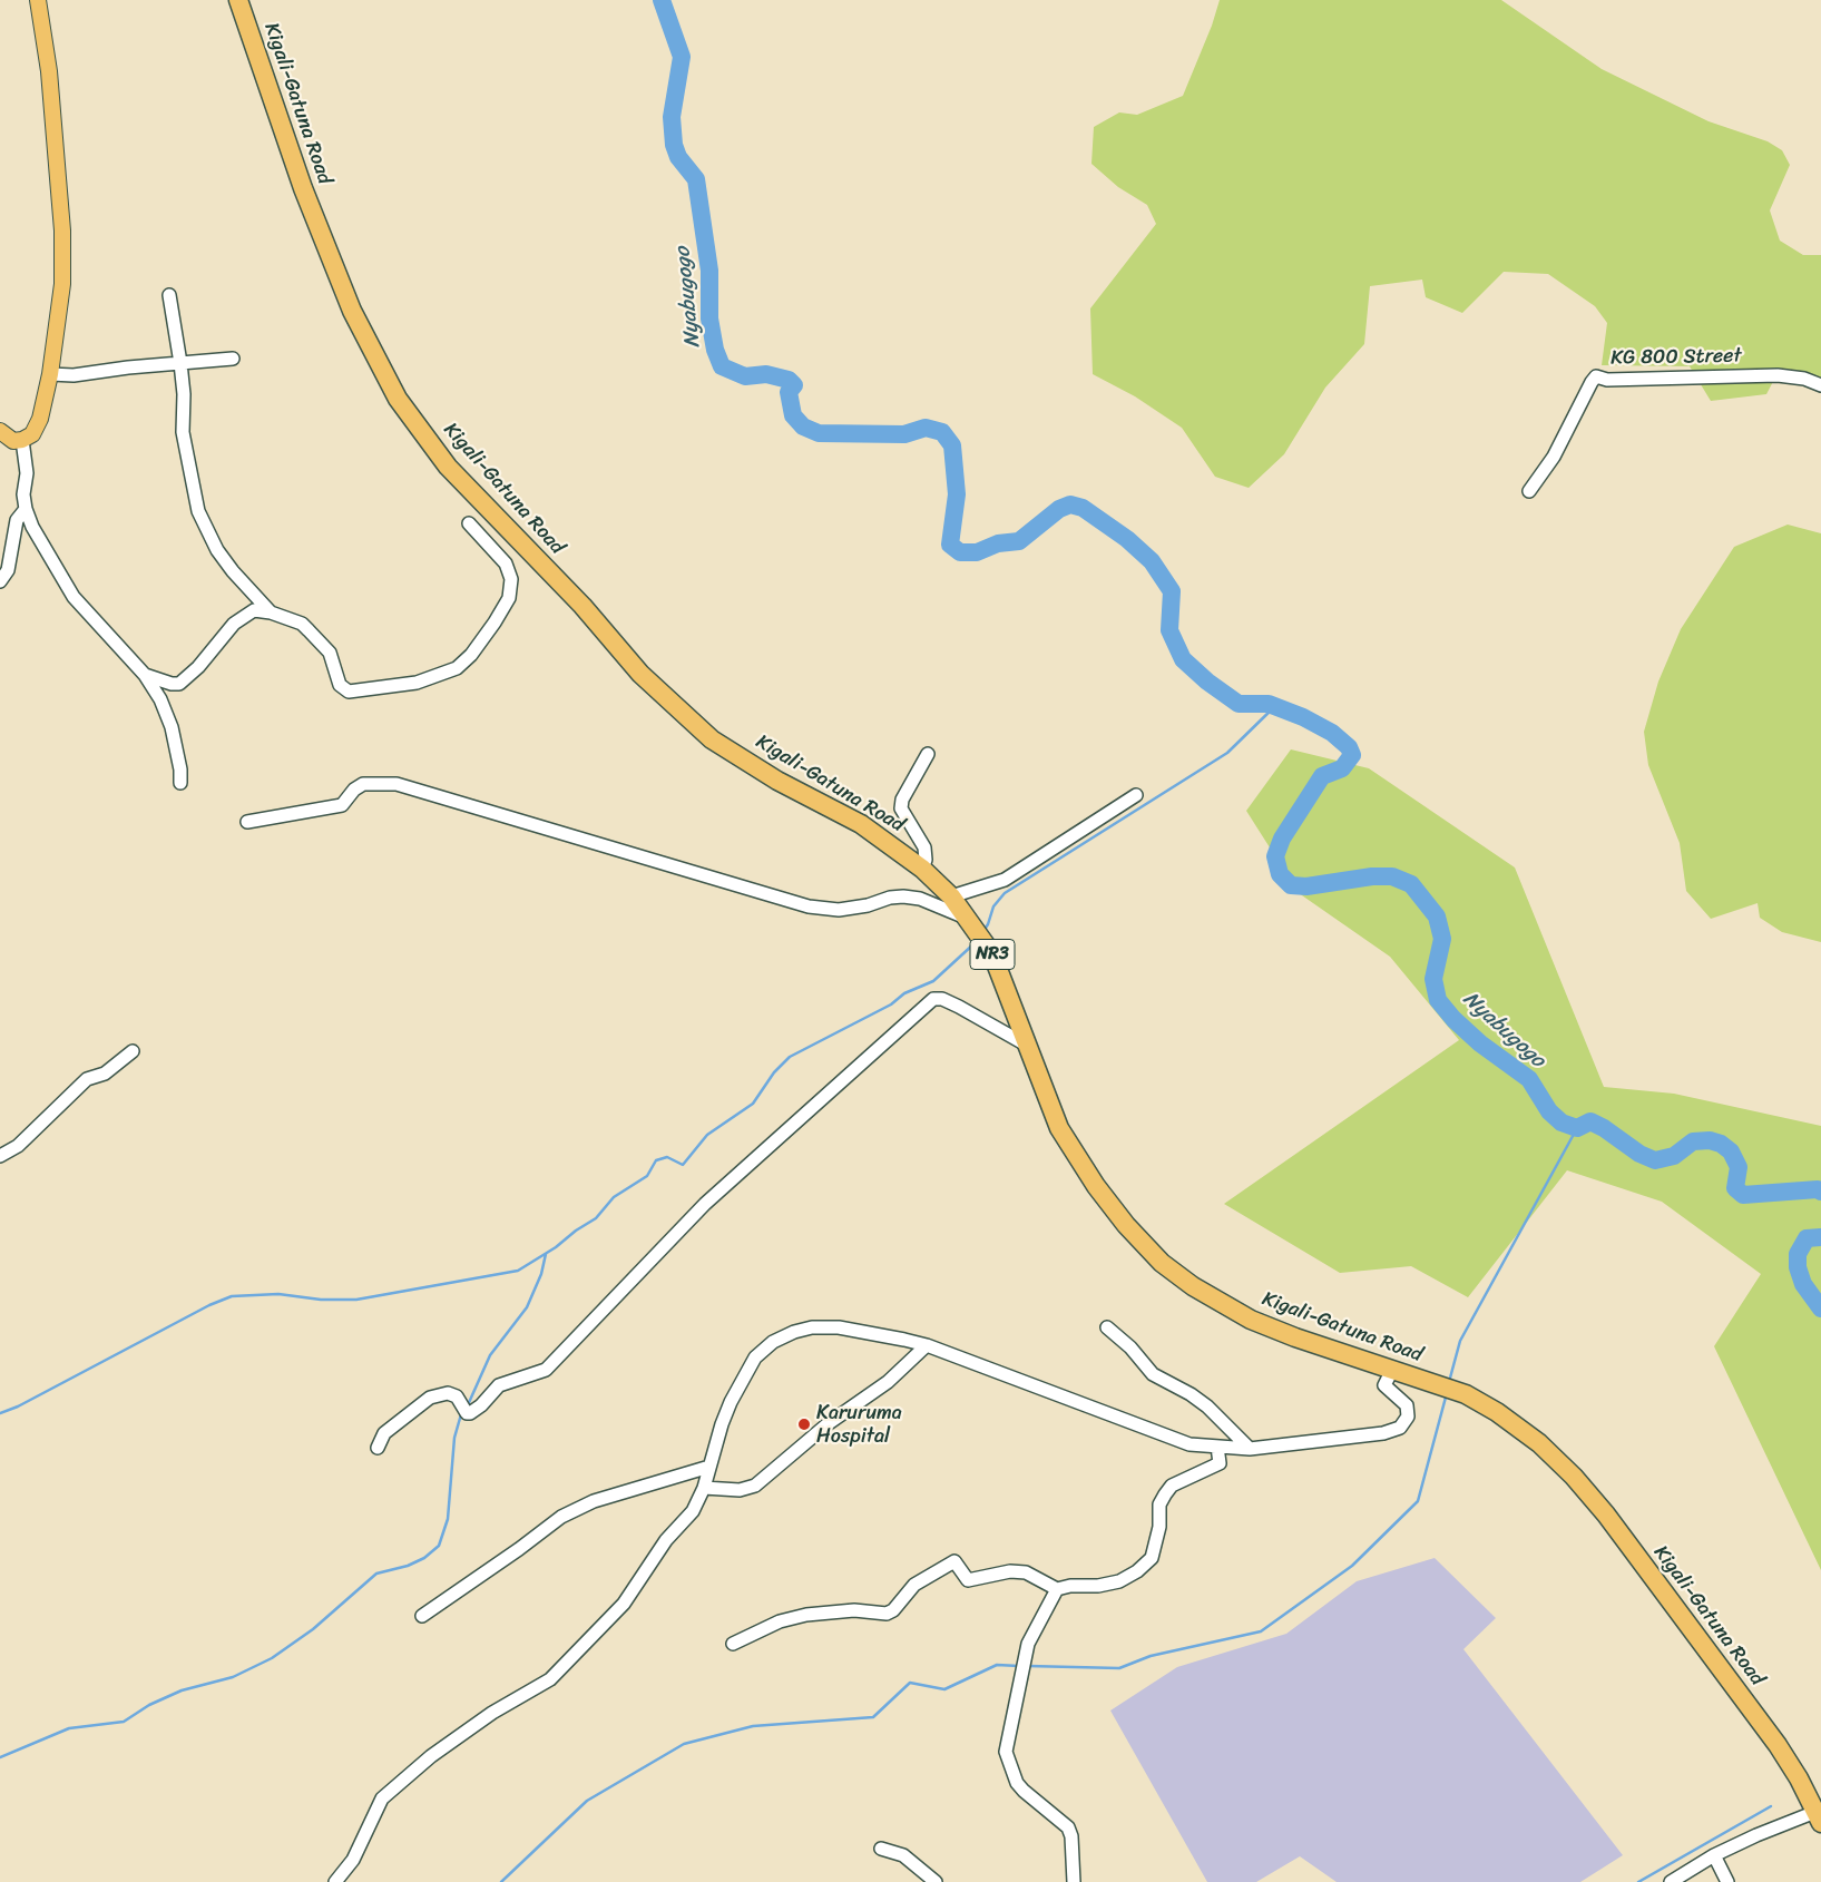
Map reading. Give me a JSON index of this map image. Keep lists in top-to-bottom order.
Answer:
{
  "streets": {
    "highway": ["Kigali-Gatuna Road", "NR3"],
    "street": ["KG 800 Street"]
  },
  "water": ["Nyabugogo"],
  "places": ["Karuruma Hospital"]
}
